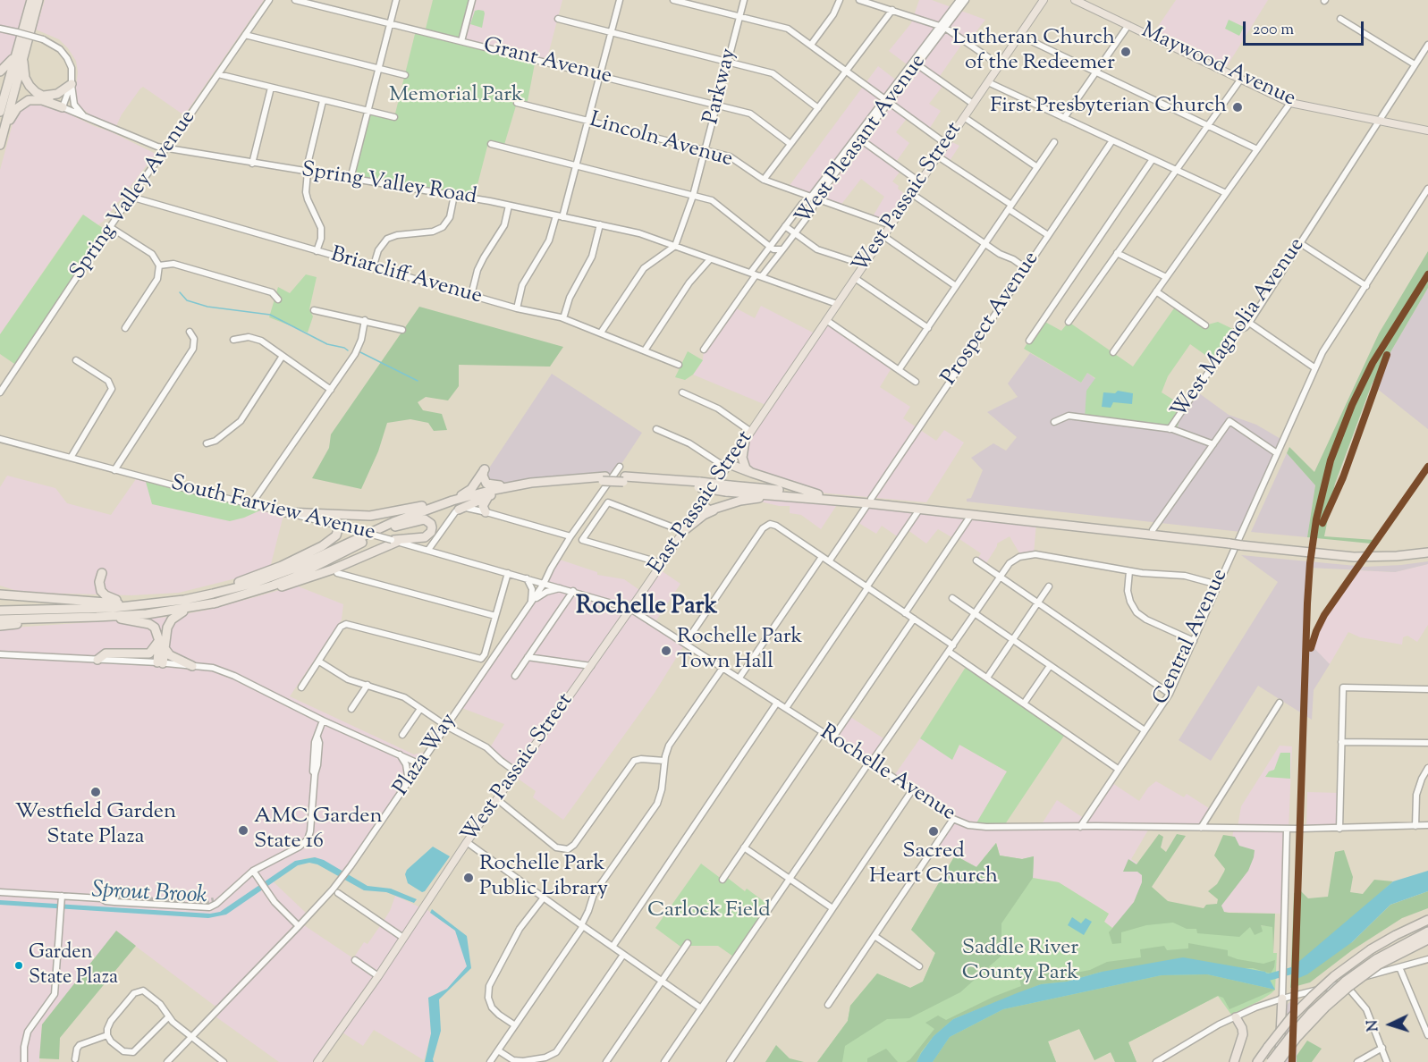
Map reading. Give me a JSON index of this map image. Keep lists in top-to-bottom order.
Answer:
{
  "streets": {
    "main road": ["Maywood Avenue", "West Passaic Street", "East Passaic Street"],
    "street": [
      "Grant Avenue",
      "Parkway",
      "West Pleasant Avenue",
      "Lincoln Avenue",
      "Spring Valley Road",
      "Spring Valley Avenue",
      "Briarcliff Avenue",
      "Prospect Avenue",
      "West Magnolia Avenue",
      "South Farview Avenue",
      "Central Avenue",
      "Plaza Way",
      "Rochelle Avenue"
    ]
  },
  "crossings": [
    ["Grant Avenue", "Parkway"],
    ["Maywood Avenue", "West Magnolia Avenue"],
    ["Parkway", "Lincoln Avenue"],
    ["Parkway", "Spring Valley Road"],
    ["West Pleasant Avenue", "Lincoln Avenue"],
    ["West Pleasant Avenue", "Spring Valley Road"],
    ["Lincoln Avenue", "West Passaic Street"],
    ["Spring Valley Road", "Spring Valley Avenue"],
    ["Spring Valley Road", "West Passaic Street"],
    ["Spring Valley Avenue", "Briarcliff Avenue"],
    ["West Passaic Street", "East Passaic Street"],
    ["West Passaic Street", "Rochelle Avenue"],
    ["East Passaic Street", "Rochelle Avenue"],
    ["South Farview Avenue", "Plaza Way"],
    ["South Farview Avenue", "Rochelle Avenue"],
    ["Central Avenue", "Rochelle Avenue"],
    ["Plaza Way", "Rochelle Avenue"]
  ],
  "districts": ["Rochelle Park"],
  "water": ["Sprout Brook"],
  "parks": ["Memorial Park", "Carlock Field", "Saddle River County Park"],
  "places": [
    "Lutheran Church of the Redeemer",
    "First Presbyterian Church",
    "Rochelle Park Town Hall",
    "Westfield Garden State Plaza",
    "AMC Garden State 16",
    "Sacred Heart Church",
    "Rochelle Park Public Library",
    "Garden State Plaza"
  ],
  "scale_bar": "200 m",
  "north": "left"
}
